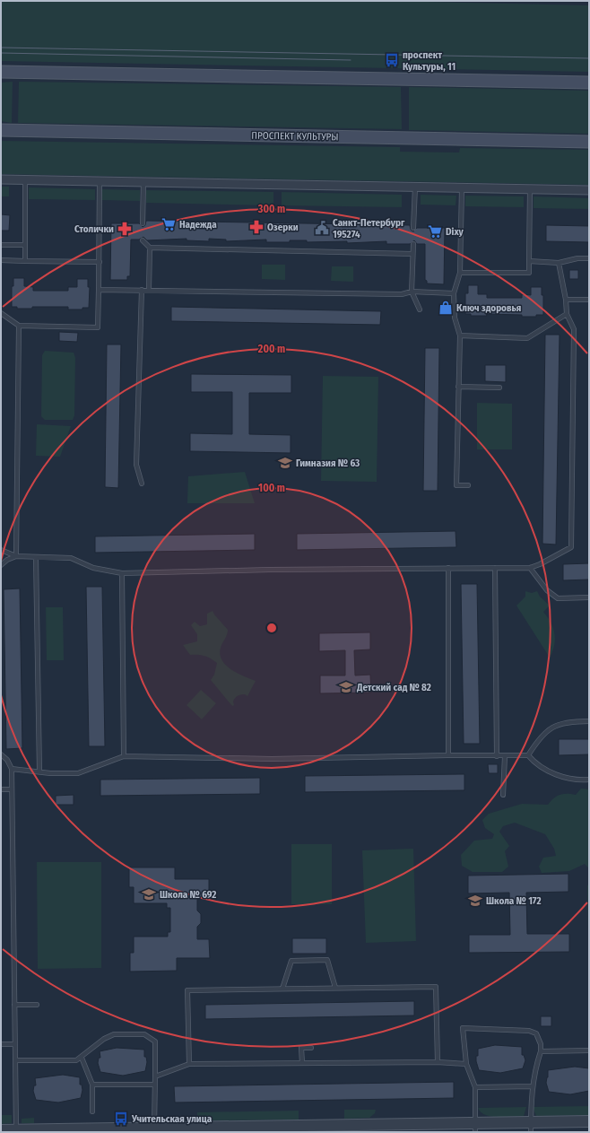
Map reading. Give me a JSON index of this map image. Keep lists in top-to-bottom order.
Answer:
{
  "streets": {
    "main road": ["ПРОСПЕКТ КУЛЬТУРЫ"]
  },
  "places": {
    "bus stop": ["проспект Культуры, 11", "Учительская улица"],
    "supermarket": ["Надежда", "Dixy"],
    "pharmacy": ["Озерки", "Столички"],
    "public building": ["Санкт-Петербург 195274"],
    "shop": ["Ключ здоровья"],
    "school or university": [
      "Гимназия № 63",
      "Детский сад № 82",
      "Школа № 692",
      "Школа № 172"
    ]
  },
  "rings": ["300 m", "200 m", "100 m"]
}
